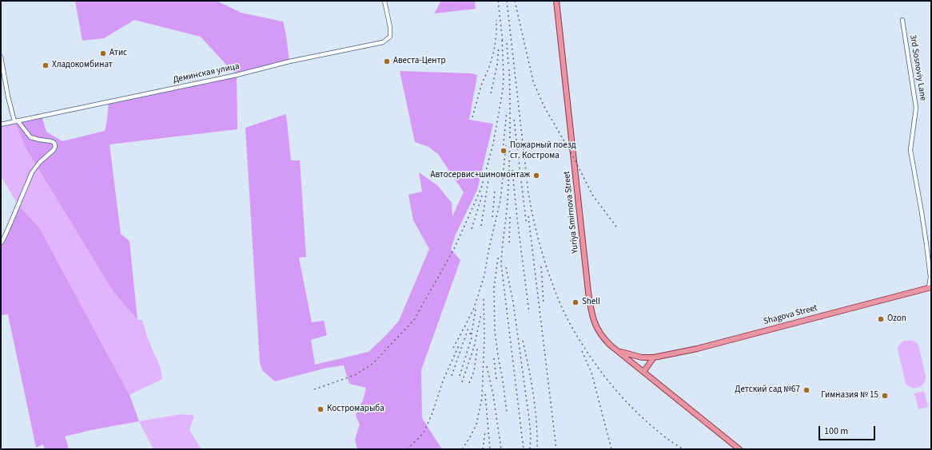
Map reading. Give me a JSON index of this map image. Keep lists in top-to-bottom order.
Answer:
{
  "streets": {
    "main road": ["Shagova Street"],
    "street": ["3rd Sosnoviy Lane", "Деминская улица"]
  },
  "crossings": [
    ["3rd Sosnoviy Lane", "Shagova Street"]
  ],
  "places": [
    "Атис",
    "Авеста-Центр",
    "Хладокомбинат",
    "Пожарный поезд ст. Кострома",
    "Автосервис+шиномонтаж",
    "Shell",
    "Ozon",
    "Детский сад №67",
    "Гимназия № 15",
    "Костромарыба"
  ],
  "scale_bar": "100 m"
}
